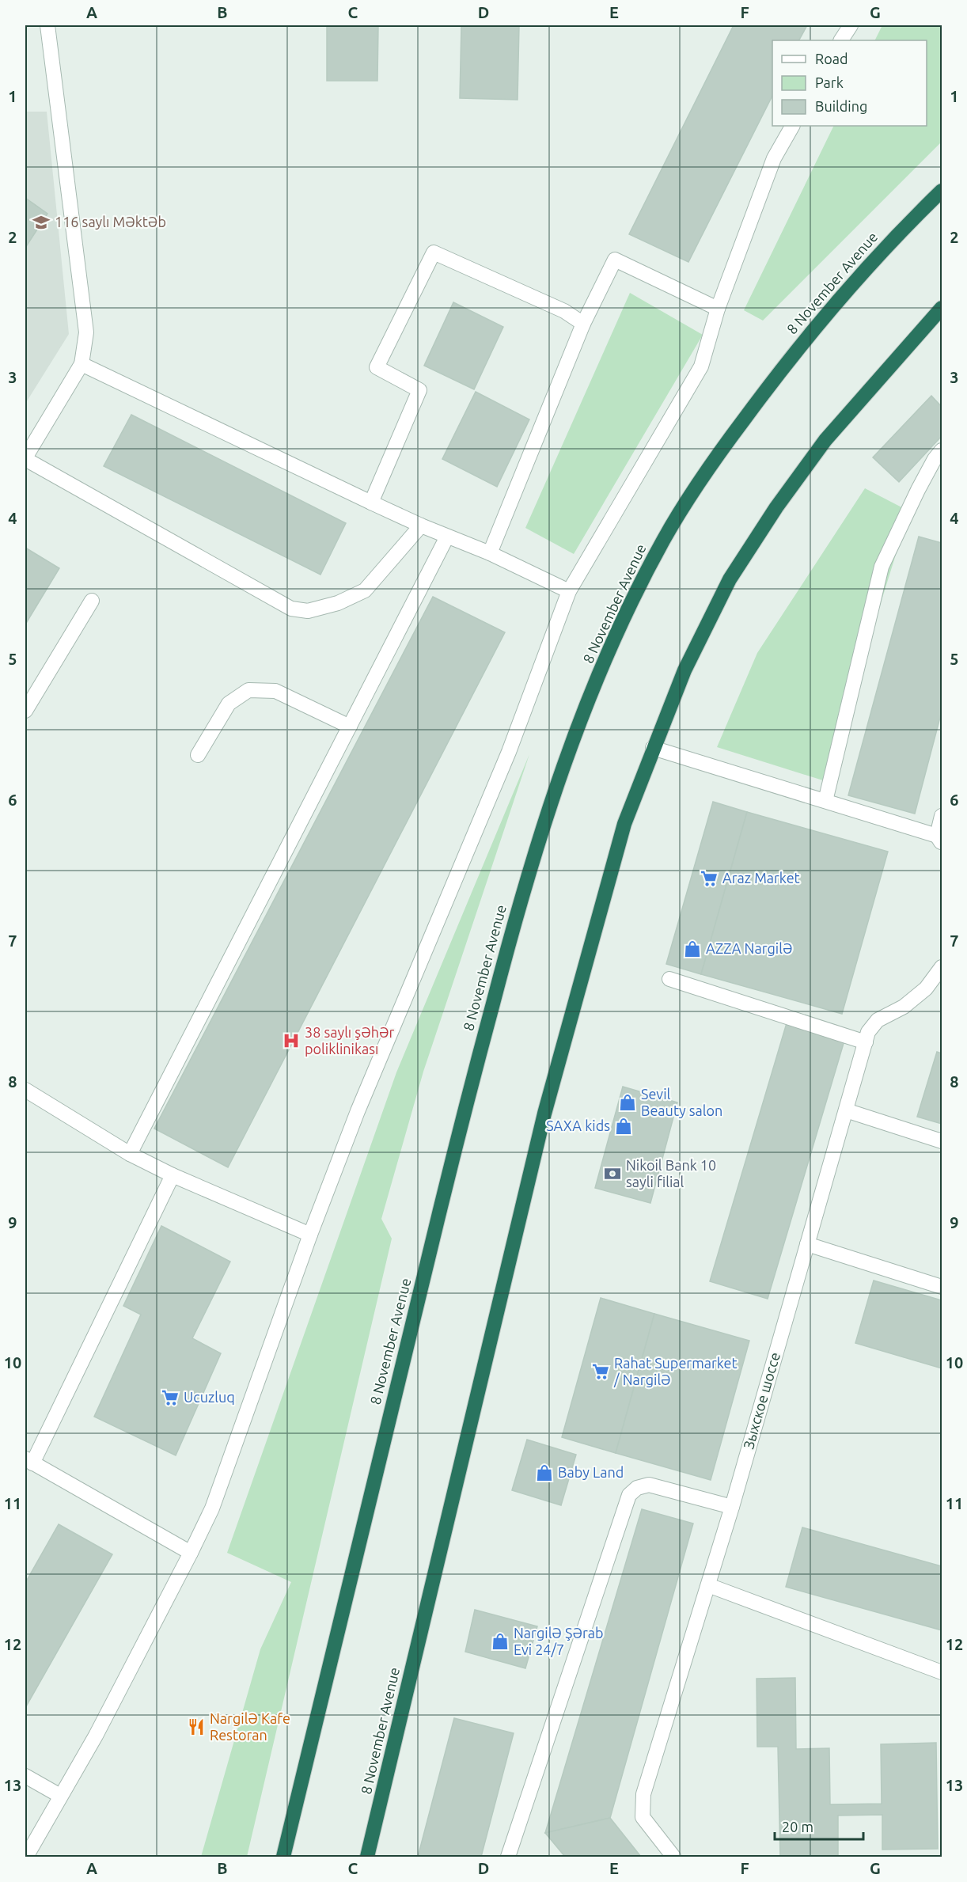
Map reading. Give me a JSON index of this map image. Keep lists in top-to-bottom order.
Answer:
{
  "streets": {
    "highway": ["8 November Avenue"],
    "street": ["Зыхское шоссе"]
  },
  "places": {
    "school or university": ["116 saylı Məktəb"],
    "supermarket": ["Araz Market", "Rahat Supermarket / Nargilə", "Ucuzluq"],
    "shop": [
      "AZZA Nargilə",
      "Sevil Beauty salon",
      "SAXA kids",
      "Baby Land",
      "Nargilə Şərab Evi 24/7"
    ],
    "hospital": ["38 saylı şəhər poliklinikası"],
    "bank": ["Nikoil Bank 10 sayli filial"],
    "restaurant": ["Nargilə Kafe Restoran"]
  },
  "legend": ["Road", "Park", "Building"],
  "scale_bar": "20 m",
  "grid": {
    "columns": [
      "A",
      "B",
      "C",
      "D",
      "E",
      "F",
      "G"
    ],
    "rows": [
      "1",
      "2",
      "3",
      "4",
      "5",
      "6",
      "7",
      "8",
      "9",
      "10",
      "11",
      "12",
      "13"
    ]
  }
}
